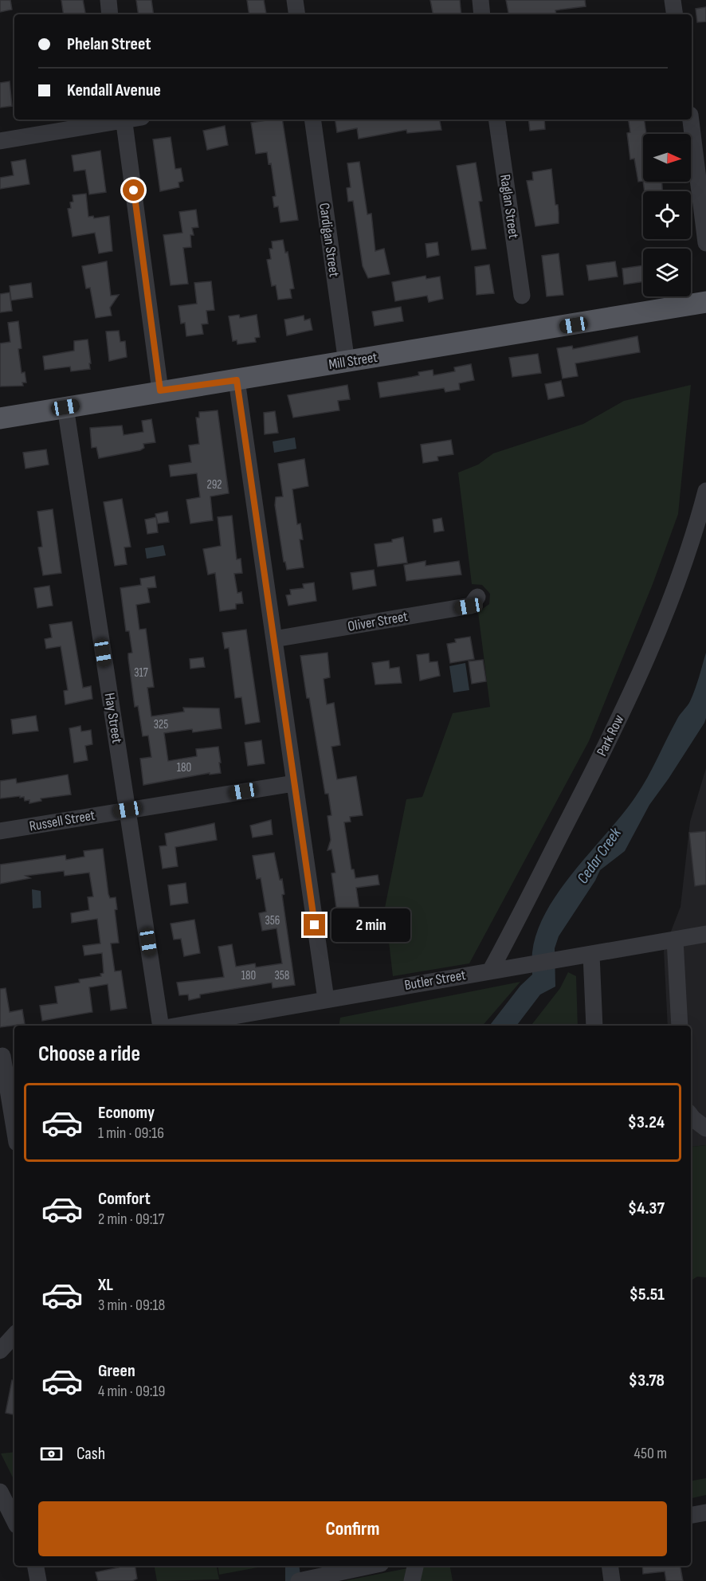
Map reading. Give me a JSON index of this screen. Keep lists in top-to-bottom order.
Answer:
{
  "streets": {
    "main road": ["Mill Street"],
    "street": [
      "Raglan Street",
      "Cardigan Street",
      "Oliver Street",
      "Hay Street",
      "Park Row",
      "Russell Street",
      "Butler Street"
    ]
  },
  "crossings": [
    ["Cardigan Street", "Mill Street"],
    ["Mill Street", "Hay Street"],
    ["Hay Street", "Russell Street"],
    ["Park Row", "Butler Street"]
  ],
  "water": ["Cedar Creek"],
  "house_numbers": [
    "292",
    "317",
    "325",
    "180",
    "356",
    "180",
    "358"
  ],
  "north": "right",
  "page": {
    "banner": ["Phelan Street", "Kendall Avenue"],
    "bubble": "2 min",
    "heading": "Choose a ride",
    "list": [
      {
        "name": "Economy",
        "note": "1 min · 09:16",
        "value": "$3.24"
      },
      {
        "name": "Comfort",
        "note": "2 min · 09:17",
        "value": "$4.37"
      },
      {
        "name": "XL",
        "note": "3 min · 09:18",
        "value": "$5.51"
      },
      {
        "name": "Green",
        "note": "4 min · 09:19",
        "value": "$3.78"
      }
    ],
    "pay": ["Cash", "450 m"],
    "buttons": "Confirm"
  }
}
